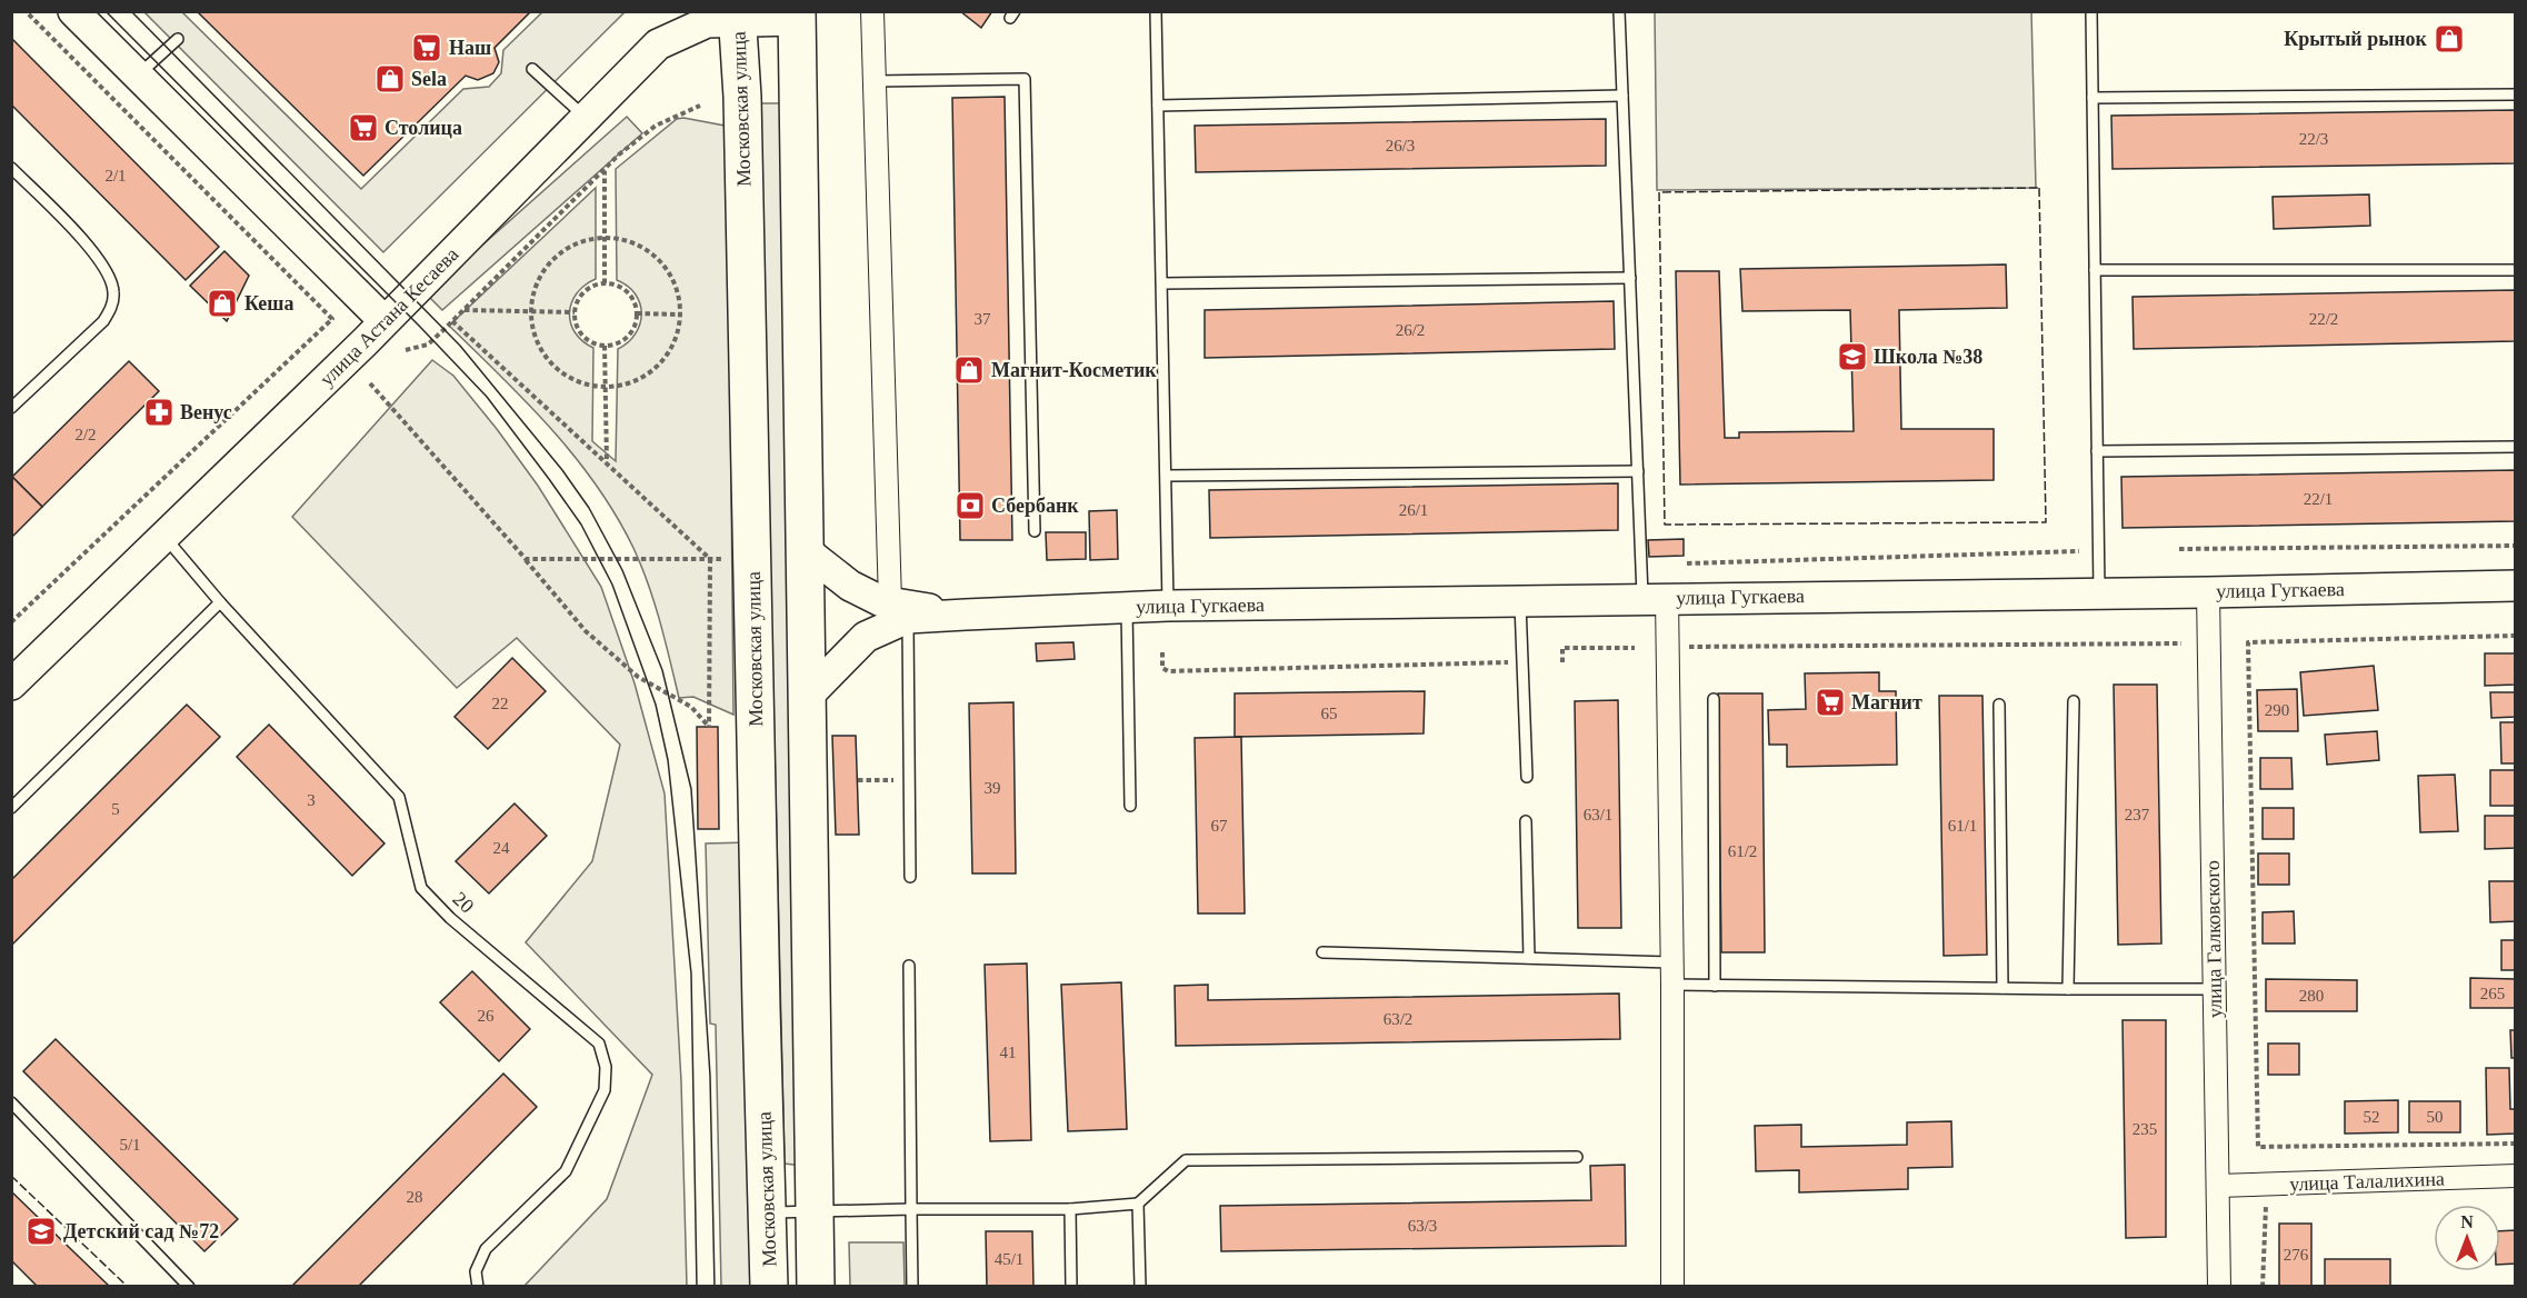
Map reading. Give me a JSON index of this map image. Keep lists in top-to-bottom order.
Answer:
{
  "streets": {
    "highway": ["Московская улица"],
    "street": [
      "улица Астана Кесаева",
      "улица Гугкаева",
      "улица Галковского",
      "улица Талалихина"
    ],
    "lane": ["20"]
  },
  "crossings": [
    ["Московская улица", "улица Астана Кесаева"],
    ["улица Астана Кесаева", "20"],
    ["улица Гугкаева", "улица Галковского"],
    ["улица Галковского", "улица Талалихина"]
  ],
  "places": {
    "shop": [
      "Крытый рынок",
      "Sela",
      "Кеша",
      "Магнит-Косметик"
    ],
    "supermarket": ["Наш", "Столица", "Магнит"],
    "school or university": ["Школа №38", "Детский сад №72"],
    "pharmacy": ["Венус"],
    "bank": ["Сбербанк"]
  },
  "house_numbers": [
    "22/3",
    "26/3",
    "2/1",
    "37",
    "22/2",
    "26/2",
    "2/2",
    "22/1",
    "26/1",
    "22",
    "290",
    "65",
    "39",
    "3",
    "5",
    "63/1",
    "237",
    "67",
    "61/1",
    "24",
    "61/2",
    "265",
    "280",
    "26",
    "63/2",
    "41",
    "52",
    "50",
    "235",
    "5/1",
    "28",
    "63/3",
    "276",
    "45/1"
  ],
  "north": "top"
}
